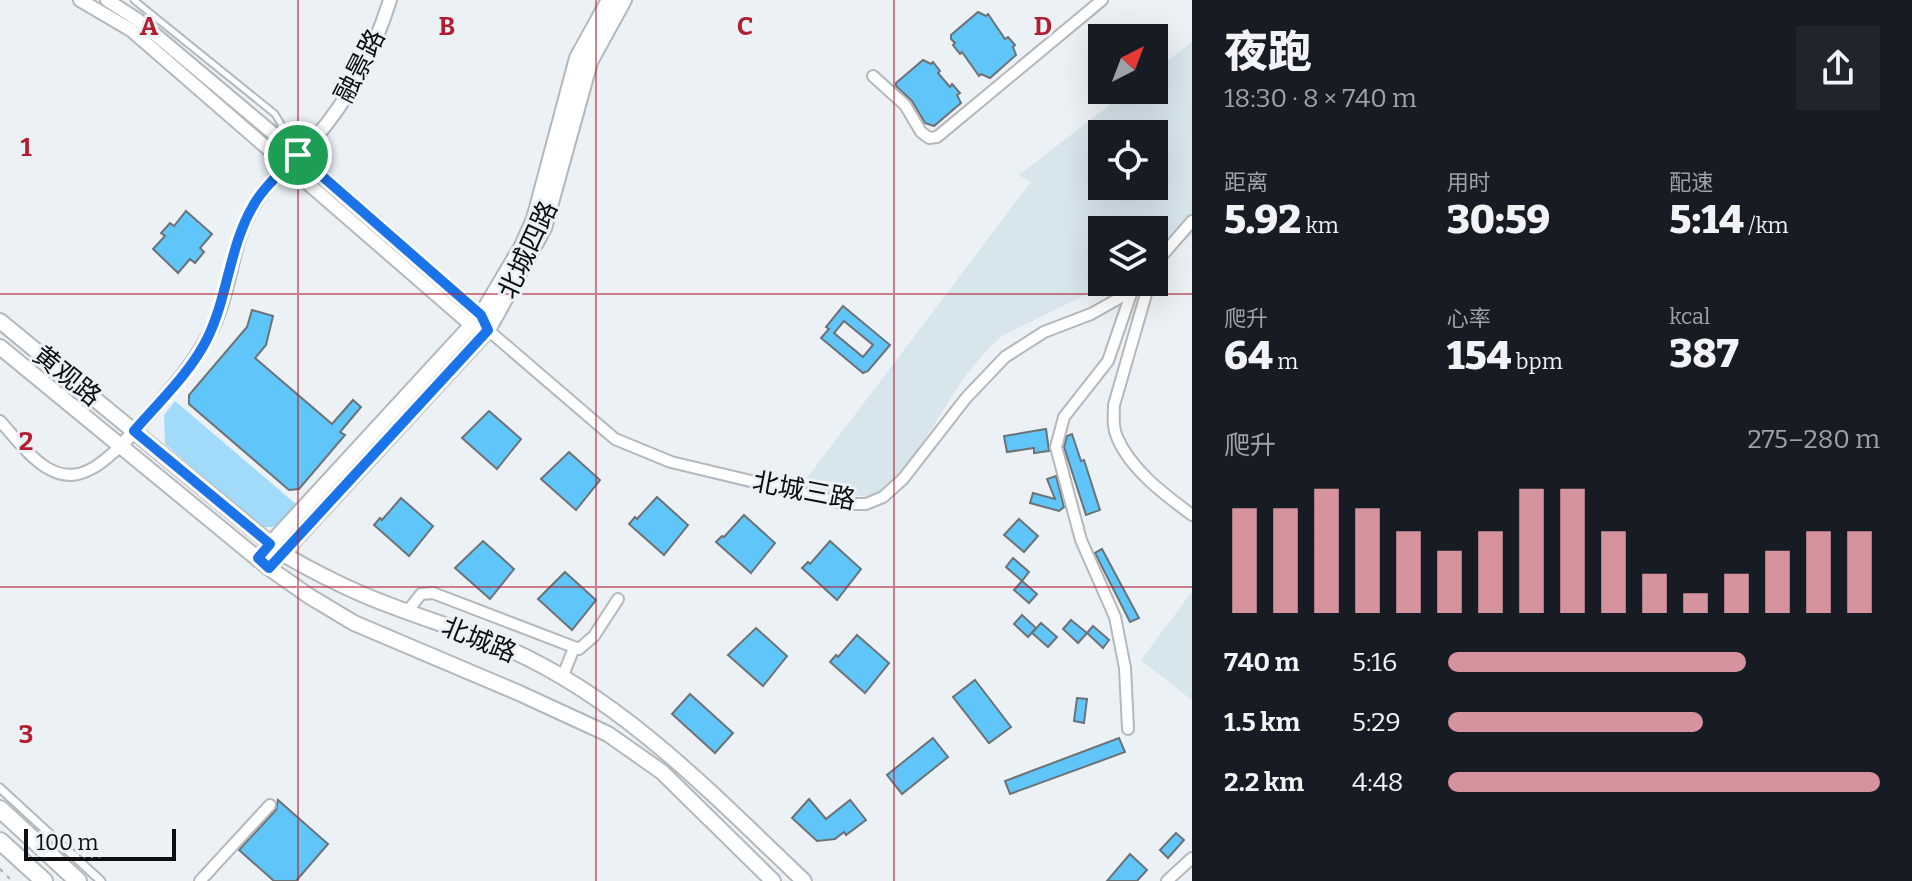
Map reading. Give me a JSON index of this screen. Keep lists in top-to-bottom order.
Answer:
{
  "streets": {
    "main road": ["北城四路", "黄观路", "北城路"],
    "street": ["融景路", "北城三路"]
  },
  "crossings": [
    ["融景路", "黄观路"],
    ["融景路", "北城三路"],
    ["融景路", "北城路"],
    ["北城四路", "北城三路"],
    ["北城四路", "北城路"],
    ["黄观路", "北城路"]
  ],
  "scale_bar": "100 m",
  "north": "top right",
  "page": {
    "heading": ["夜跑", "18:30 · 8 × 740 m"],
    "stats": [
      ["距离", "5.92 km"],
      ["用时", "30:59"],
      ["配速", "5:14 /km"],
      ["爬升", "64 m"],
      ["心率", "154 bpm"],
      ["kcal", "387"]
    ],
    "chart": ["爬升", "275–280 m"],
    "list": [
      {
        "name": "740 m",
        "note": "5:16"
      },
      {
        "name": "1.5 km",
        "note": "5:29"
      },
      {
        "name": "2.2 km",
        "note": "4:48"
      }
    ],
    "scale": "100 m"
  },
  "grid": {
    "columns": [
      "A",
      "B",
      "C",
      "D"
    ],
    "rows": ["1", "2", "3"]
  }
}
